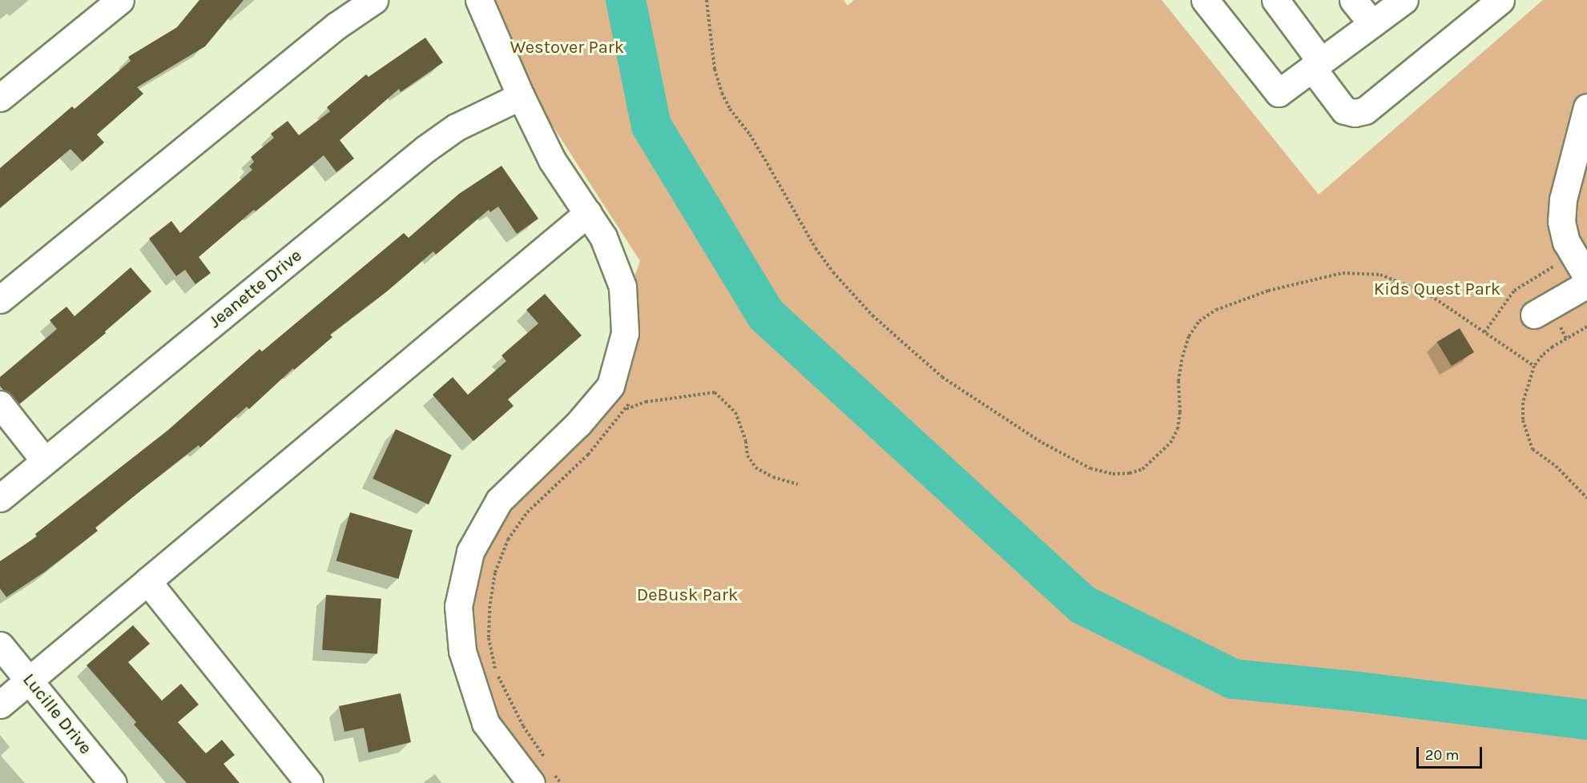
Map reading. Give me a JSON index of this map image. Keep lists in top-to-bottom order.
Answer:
{
  "streets": {
    "street": ["Jeanette Drive", "Lucille Drive"]
  },
  "parks": ["Westover Park", "Kids Quest Park", "DeBusk Park"],
  "scale_bar": "20 m"
}
